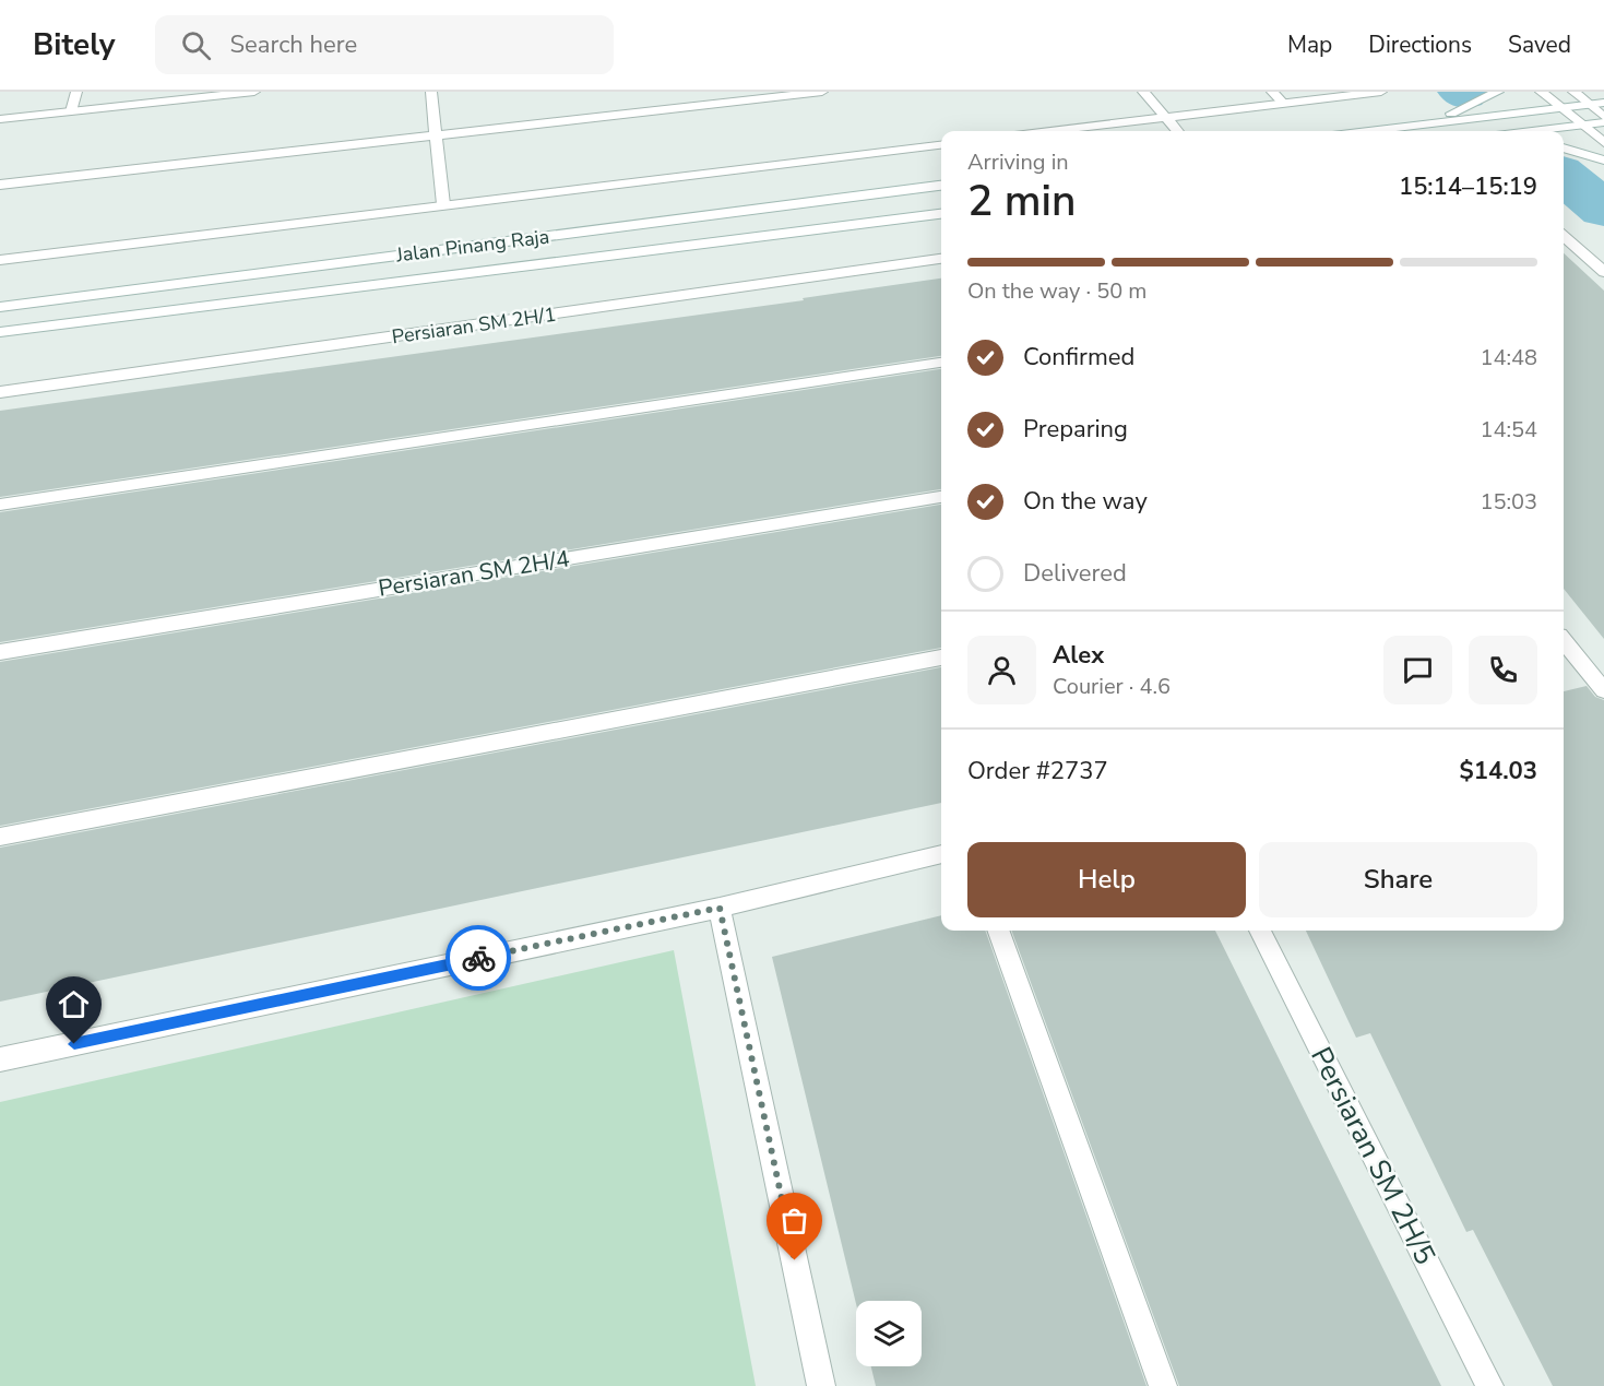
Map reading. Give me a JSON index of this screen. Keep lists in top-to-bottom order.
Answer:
{
  "streets": {
    "street": [
      "Jalan Pinang Raja",
      "Persiaran SM 2H/1",
      "Persiaran SM 2H/4",
      "Persiaran SM 2H/5"
    ]
  },
  "page": {
    "header": "Bitely",
    "search": "Search here",
    "nav": ["Map", "Directions", "Saved"],
    "heading": ["2 min", "Arriving in", "15:14–15:19"],
    "panel": [
      "Alex",
      "Courier · 4.6",
      "Order #2737",
      "$14.03"
    ],
    "bar": "On the way · 50 m",
    "list": [
      ["Confirmed", "14:48"],
      ["Preparing", "14:54"],
      ["On the way", "15:03"],
      "Delivered"
    ],
    "buttons": ["Help", "Share"]
  }
}
